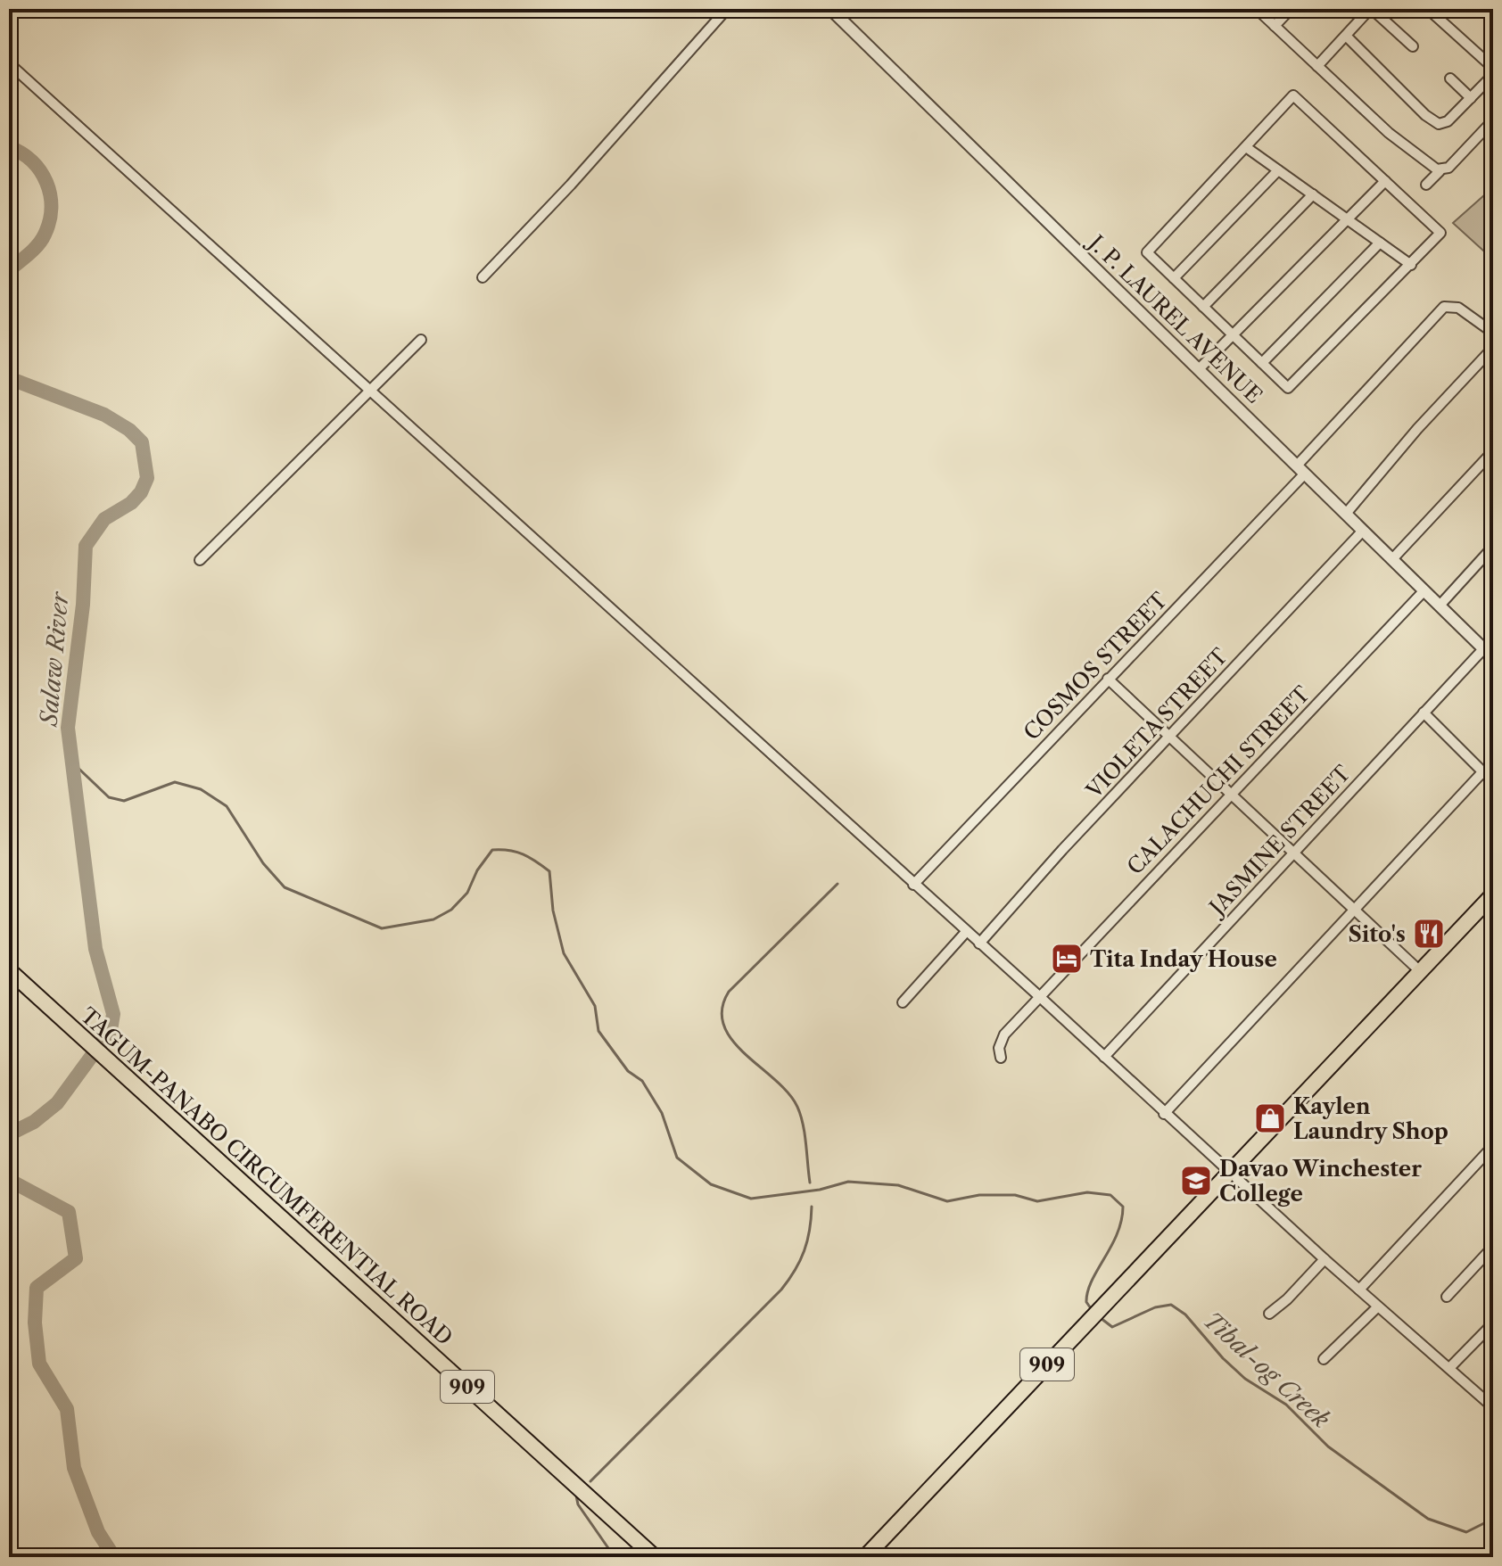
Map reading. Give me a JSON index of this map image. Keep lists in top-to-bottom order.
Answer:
{
  "streets": {
    "main road": ["TAGUM-PANABO CIRCUMFERENTIAL ROAD", "909"],
    "street": [
      "J. P. LAUREL AVENUE",
      "COSMOS STREET",
      "VIOLETA STREET",
      "CALACHUCHI STREET",
      "JASMINE STREET"
    ]
  },
  "crossings": [
    ["J. P. LAUREL AVENUE", "COSMOS STREET"],
    ["J. P. LAUREL AVENUE", "VIOLETA STREET"],
    ["J. P. LAUREL AVENUE", "CALACHUCHI STREET"],
    ["J. P. LAUREL AVENUE", "JASMINE STREET"]
  ],
  "water": ["Salaw River", "Tibal-og Creek"],
  "places": {
    "restaurant": ["Sito's"],
    "hotel": ["Tita Inday House"],
    "shop": ["Kaylen Laundry Shop"],
    "school or university": ["Davao Winchester College"]
  }
}
